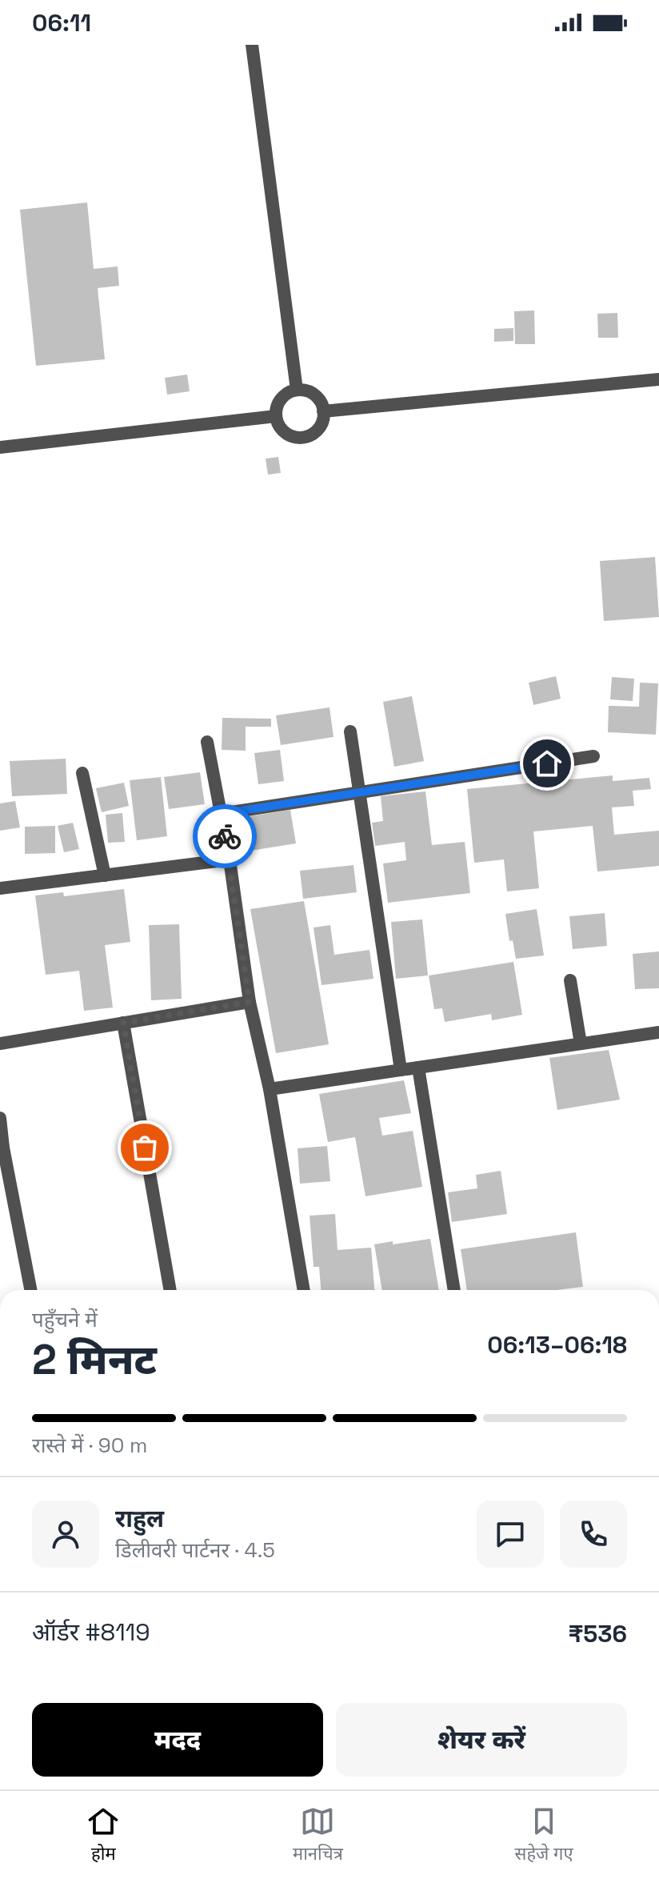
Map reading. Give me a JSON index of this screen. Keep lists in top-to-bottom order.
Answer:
{
  "page": {
    "status": "06:11",
    "heading": ["2 मिनट", "पहुँचने में", "06:13–06:18"],
    "panel": [
      "राहुल",
      "डिलीवरी पार्टनर · 4.5",
      "ऑर्डर #8119",
      "₹536"
    ],
    "bar": "रास्ते में · 90 m",
    "buttons": ["मदद", "शेयर करें"],
    "tabs": ["होम", "मानचित्र", "सहेजे गए"]
  }
}
